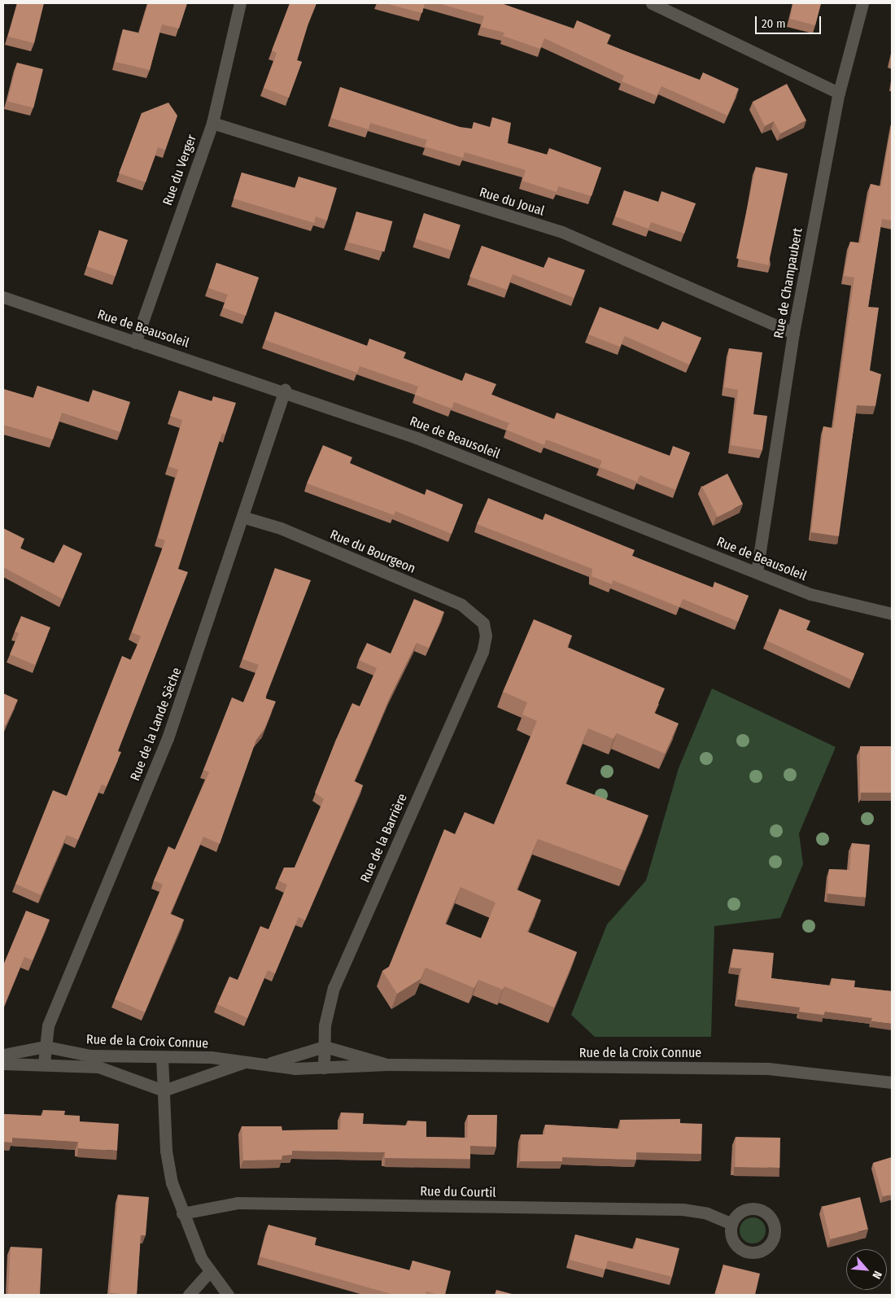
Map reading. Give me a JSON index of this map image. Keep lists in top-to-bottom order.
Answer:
{
  "streets": {
    "street": [
      "Rue du Verger",
      "Rue du Joual",
      "Rue de Champaubert",
      "Rue de Beausoleil",
      "Rue du Bourgeon",
      "Rue de la Lande Sèche",
      "Rue de la Barrière",
      "Rue de la Croix Connue",
      "Rue du Courtil"
    ]
  },
  "crossings": [
    ["Rue du Verger", "Rue du Joual"],
    ["Rue du Verger", "Rue de Beausoleil"],
    ["Rue du Joual", "Rue de Champaubert"],
    ["Rue de Champaubert", "Rue de Beausoleil"],
    ["Rue de Beausoleil", "Rue de la Lande Sèche"],
    ["Rue du Bourgeon", "Rue de la Lande Sèche"],
    ["Rue du Bourgeon", "Rue de la Barrière"],
    ["Rue de la Lande Sèche", "Rue de la Croix Connue"],
    ["Rue de la Barrière", "Rue de la Croix Connue"]
  ],
  "scale_bar": "20 m",
  "north": "bottom right"
}
